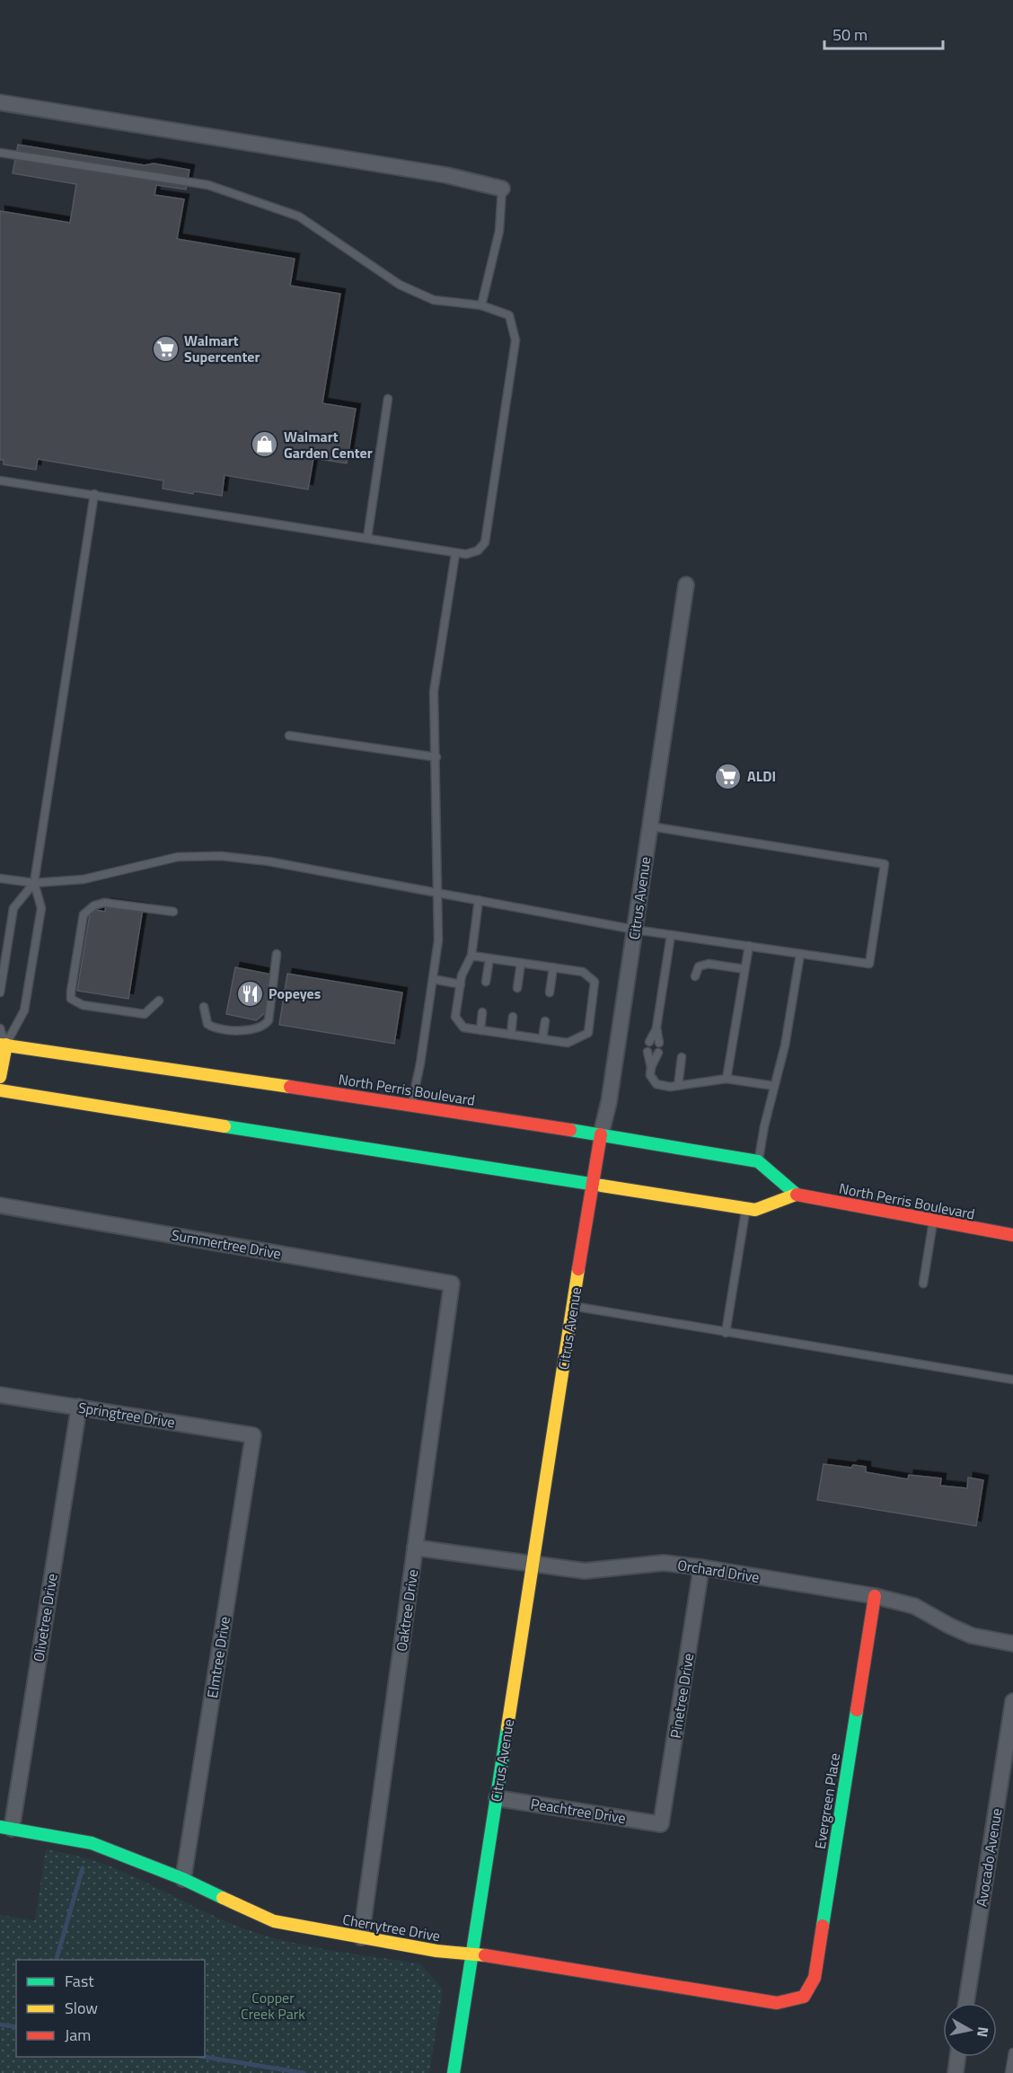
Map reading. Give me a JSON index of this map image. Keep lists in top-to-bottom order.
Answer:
{
  "streets": {
    "street": [
      "Citrus Avenue",
      "North Perris Boulevard",
      "Summertree Drive",
      "Springtree Drive",
      "Orchard Drive",
      "Oaktree Drive",
      "Olivetree Drive",
      "Elmtree Drive",
      "Pinetree Drive",
      "Evergreen Place",
      "Peachtree Drive",
      "Avocado Avenue",
      "Cherrytree Drive"
    ]
  },
  "crossings": [
    ["Citrus Avenue", "North Perris Boulevard"],
    ["Citrus Avenue", "Orchard Drive"],
    ["Citrus Avenue", "Peachtree Drive"],
    ["Citrus Avenue", "Cherrytree Drive"],
    ["Summertree Drive", "Oaktree Drive"],
    ["Springtree Drive", "Olivetree Drive"],
    ["Springtree Drive", "Elmtree Drive"],
    ["Orchard Drive", "Oaktree Drive"],
    ["Orchard Drive", "Pinetree Drive"],
    ["Orchard Drive", "Evergreen Place"],
    ["Oaktree Drive", "Cherrytree Drive"],
    ["Olivetree Drive", "Cherrytree Drive"],
    ["Elmtree Drive", "Cherrytree Drive"],
    ["Pinetree Drive", "Peachtree Drive"],
    ["Evergreen Place", "Cherrytree Drive"]
  ],
  "parks": ["Copper Creek Park"],
  "places": {
    "supermarket": ["Walmart Supercenter", "ALDI"],
    "shop": ["Walmart Garden Center"],
    "restaurant": ["Popeyes"]
  },
  "legend": ["Fast", "Slow", "Jam"],
  "scale_bar": "50 m",
  "north": "right"
}
